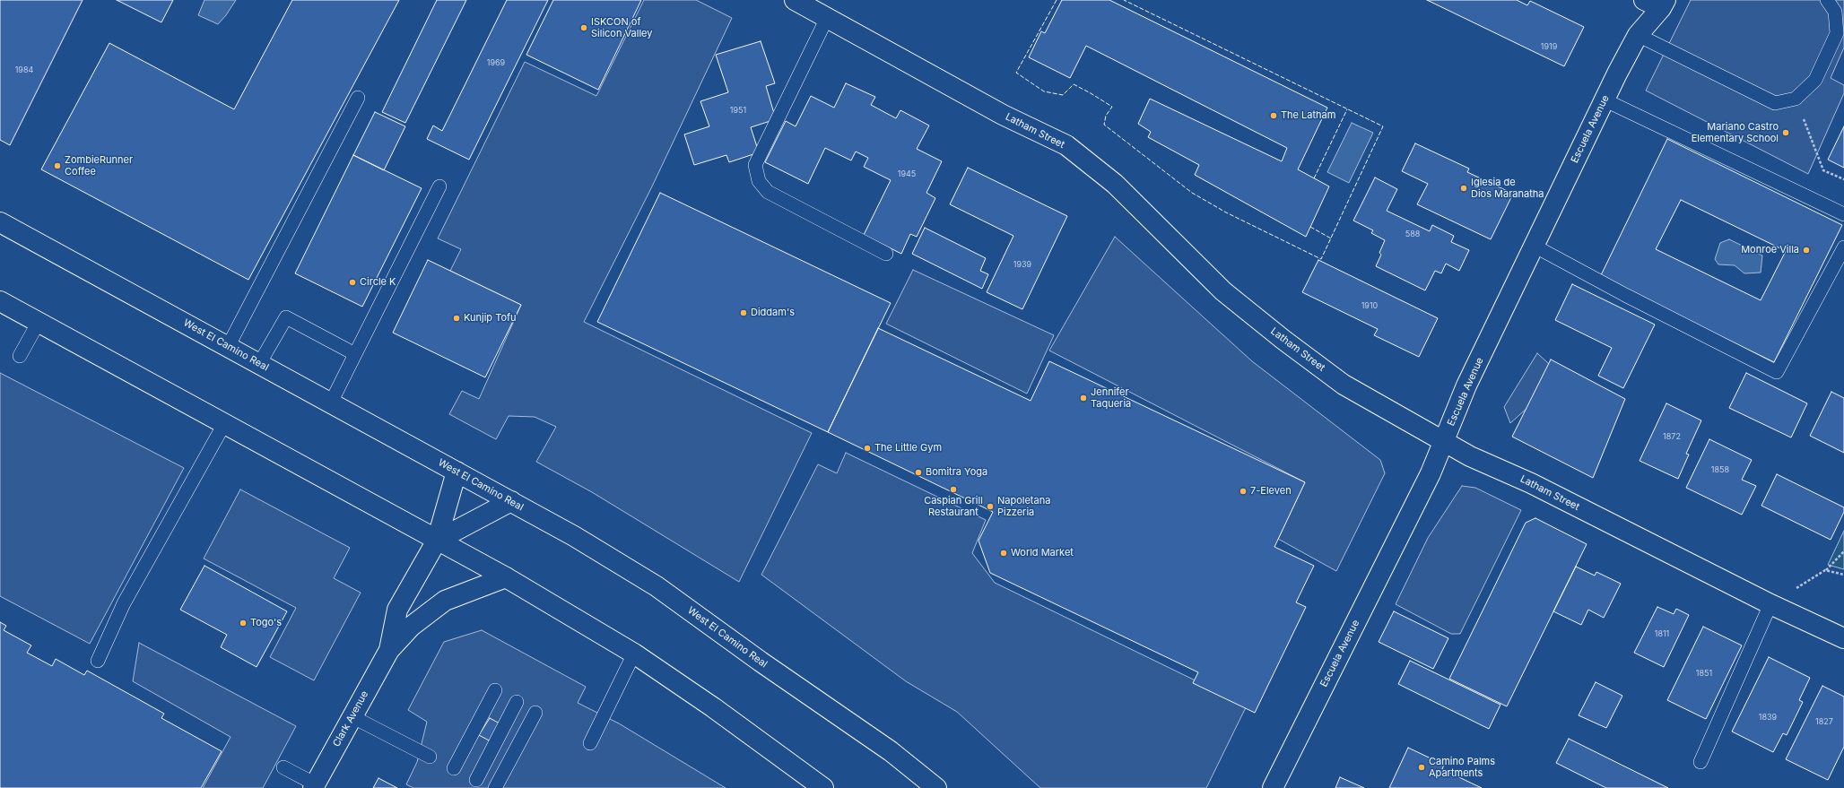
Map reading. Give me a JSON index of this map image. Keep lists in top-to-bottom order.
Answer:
{
  "streets": {
    "street": [
      "Escuela Avenue",
      "Latham Street",
      "West El Camino Real",
      "Clark Avenue"
    ]
  },
  "crossings": [
    ["Escuela Avenue", "Latham Street"],
    ["West El Camino Real", "Clark Avenue"]
  ],
  "places": [
    "ISKCON of Silicon Valley",
    "The Latham",
    "Mariano Castro Elementary School",
    "ZombieRunner Coffee",
    "Iglesia de Dios Maranatha",
    "Monroe Villa",
    "Circle K",
    "Diddam's",
    "Kunjip Tofu",
    "Jennifer Taqueria",
    "The Little Gym",
    "Bomitra Yoga",
    "Caspian Grill Restaurant",
    "7-Eleven",
    "Napoletana Pizzeria",
    "World Market",
    "Togo's",
    "Camino Palms Apartments"
  ],
  "house_numbers": [
    "1919",
    "1969",
    "1984",
    "1951",
    "1945",
    "588",
    "1939",
    "1910",
    "1872",
    "1858",
    "1811",
    "1851",
    "1839",
    "1827"
  ]
}
